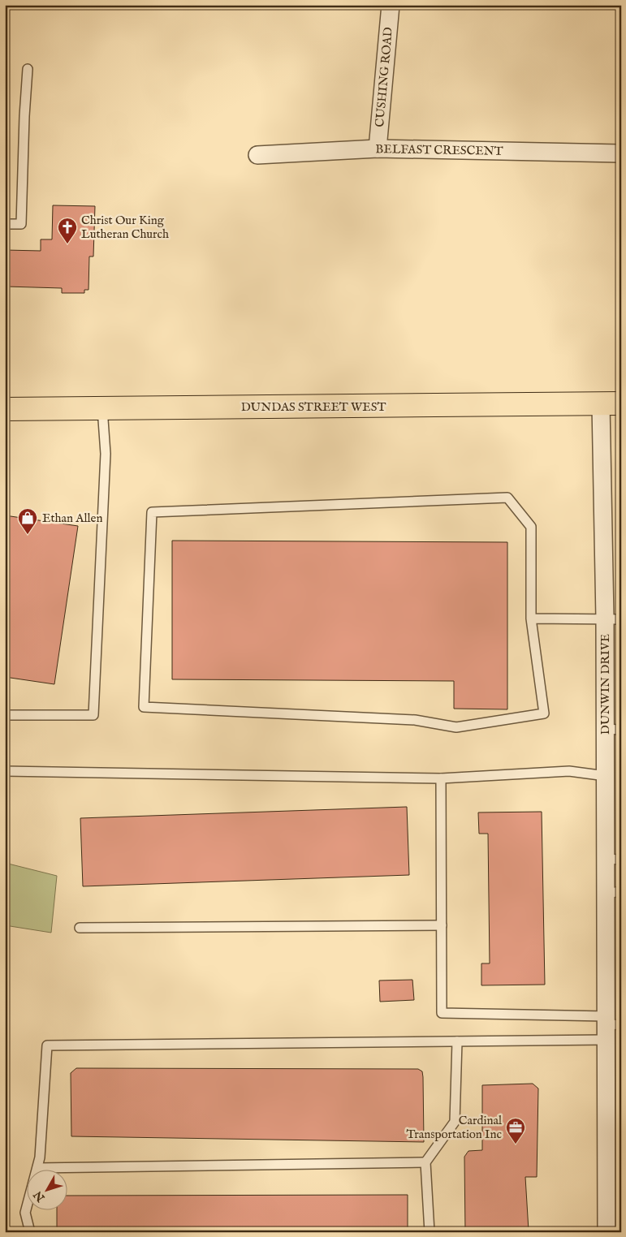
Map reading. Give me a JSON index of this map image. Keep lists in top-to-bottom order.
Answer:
{
  "streets": {
    "main road": ["DUNDAS STREET WEST"],
    "street": ["CUSHING ROAD", "BELFAST CRESCENT", "DUNWIN DRIVE"]
  },
  "crossings": [
    ["CUSHING ROAD", "BELFAST CRESCENT"],
    ["DUNDAS STREET WEST", "DUNWIN DRIVE"]
  ],
  "places": {
    "church": ["Christ Our King Lutheran Church"],
    "shop": ["Ethan Allen"],
    "office": ["Cardinal Transportation Inc"]
  },
  "north": "bottom left"
}
